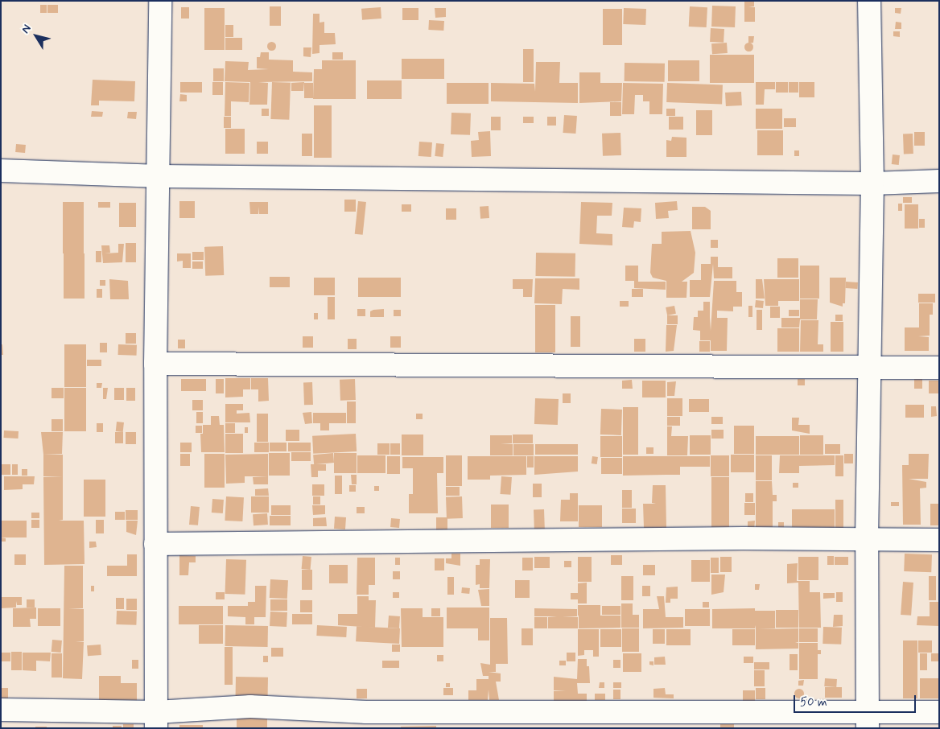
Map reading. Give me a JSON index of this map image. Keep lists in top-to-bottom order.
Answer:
{
  "scale_bar": "50 m",
  "north": "top left"
}
